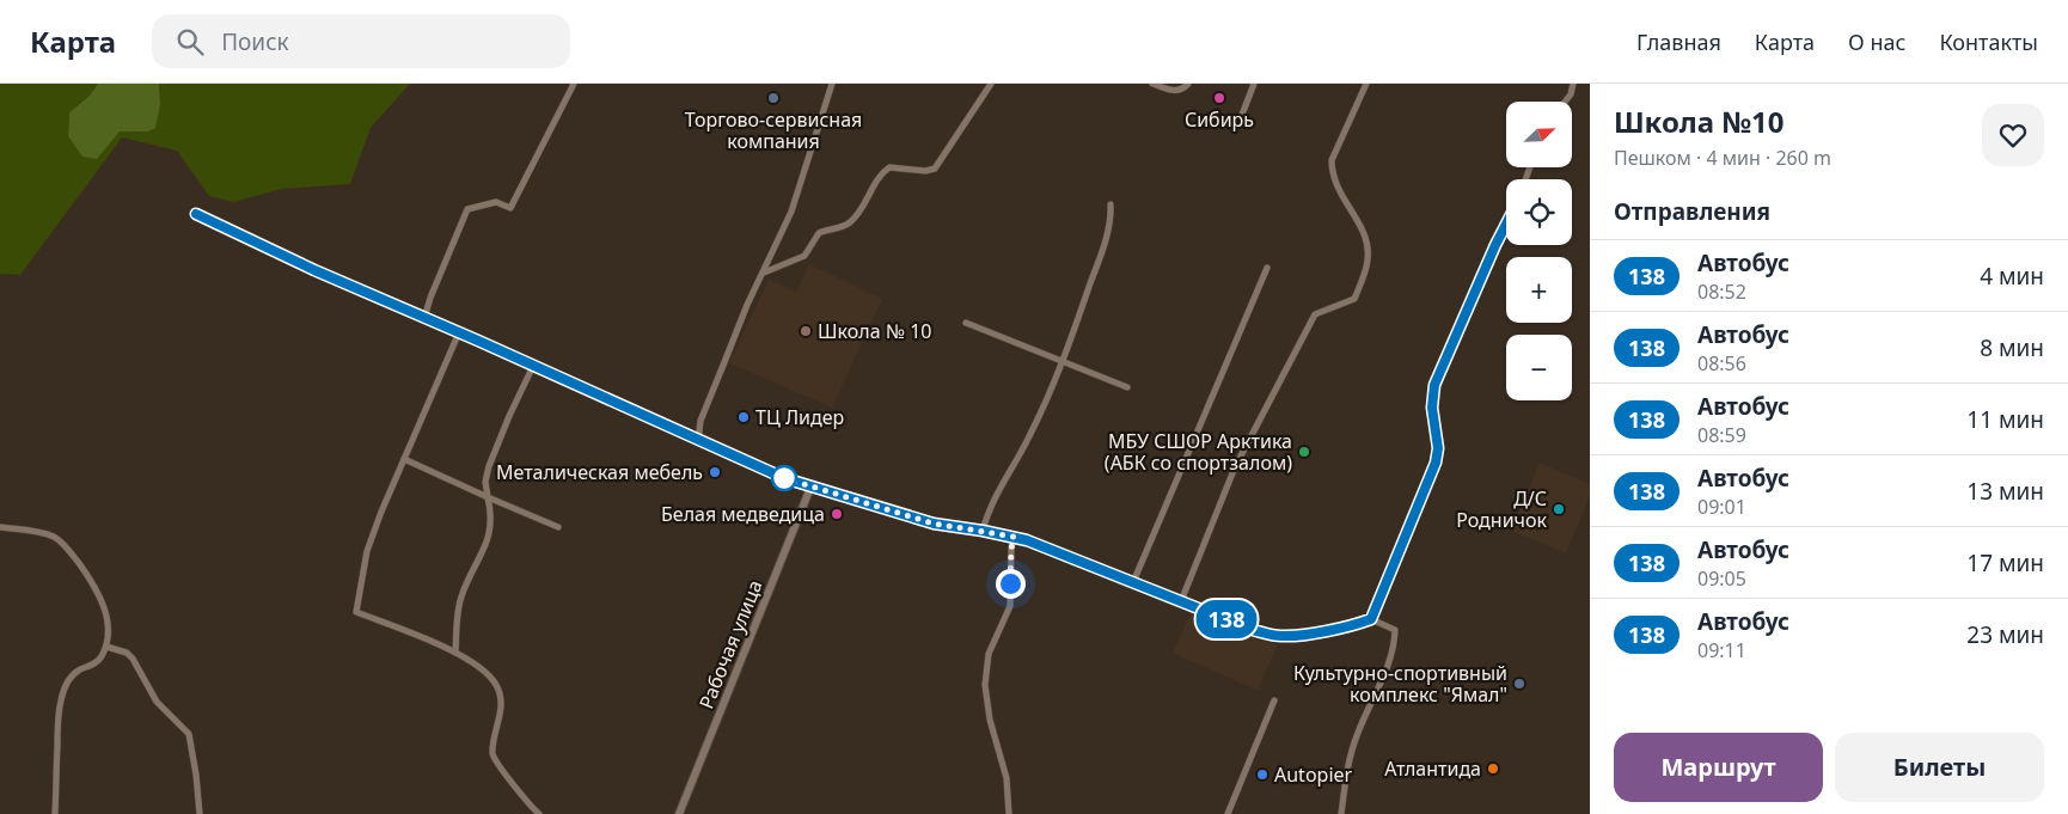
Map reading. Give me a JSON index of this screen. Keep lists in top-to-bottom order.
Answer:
{
  "streets": {
    "street": ["Рабочая улица"]
  },
  "places": [
    "Торгово-сервисная компания",
    "Сибирь",
    "Школа № 10",
    "ТЦ Лидер",
    "МБУ СШОР Арктика (АБК со спортзалом)",
    "Металическая мебель",
    "Д/С Родничок",
    "Белая медведица",
    "Культурно-спортивный комплекс \"Ямал\"",
    "Атлантида",
    "Autopier"
  ],
  "lines": ["bus line 138"],
  "north": "top right",
  "page": {
    "header": "Карта",
    "search": "Поиск",
    "nav": [
      "Главная",
      "Карта",
      "О нас",
      "Контакты"
    ],
    "on_map": "138",
    "heading": [
      ["Школа №10", "Пешком · 4 мин · 260 m"],
      "Отправления"
    ],
    "map_buttons": ["+", "−"],
    "list": [
      {
        "mark": "138",
        "name": "Автобус",
        "note": "08:52",
        "value": "4 мин"
      },
      {
        "mark": "138",
        "name": "Автобус",
        "note": "08:56",
        "value": "8 мин"
      },
      {
        "mark": "138",
        "name": "Автобус",
        "note": "08:59",
        "value": "11 мин"
      },
      {
        "mark": "138",
        "name": "Автобус",
        "note": "09:01",
        "value": "13 мин"
      },
      {
        "mark": "138",
        "name": "Автобус",
        "note": "09:05",
        "value": "17 мин"
      },
      {
        "mark": "138",
        "name": "Автобус",
        "note": "09:11",
        "value": "23 мин"
      }
    ],
    "buttons": ["Маршрут", "Билеты"]
  }
}
